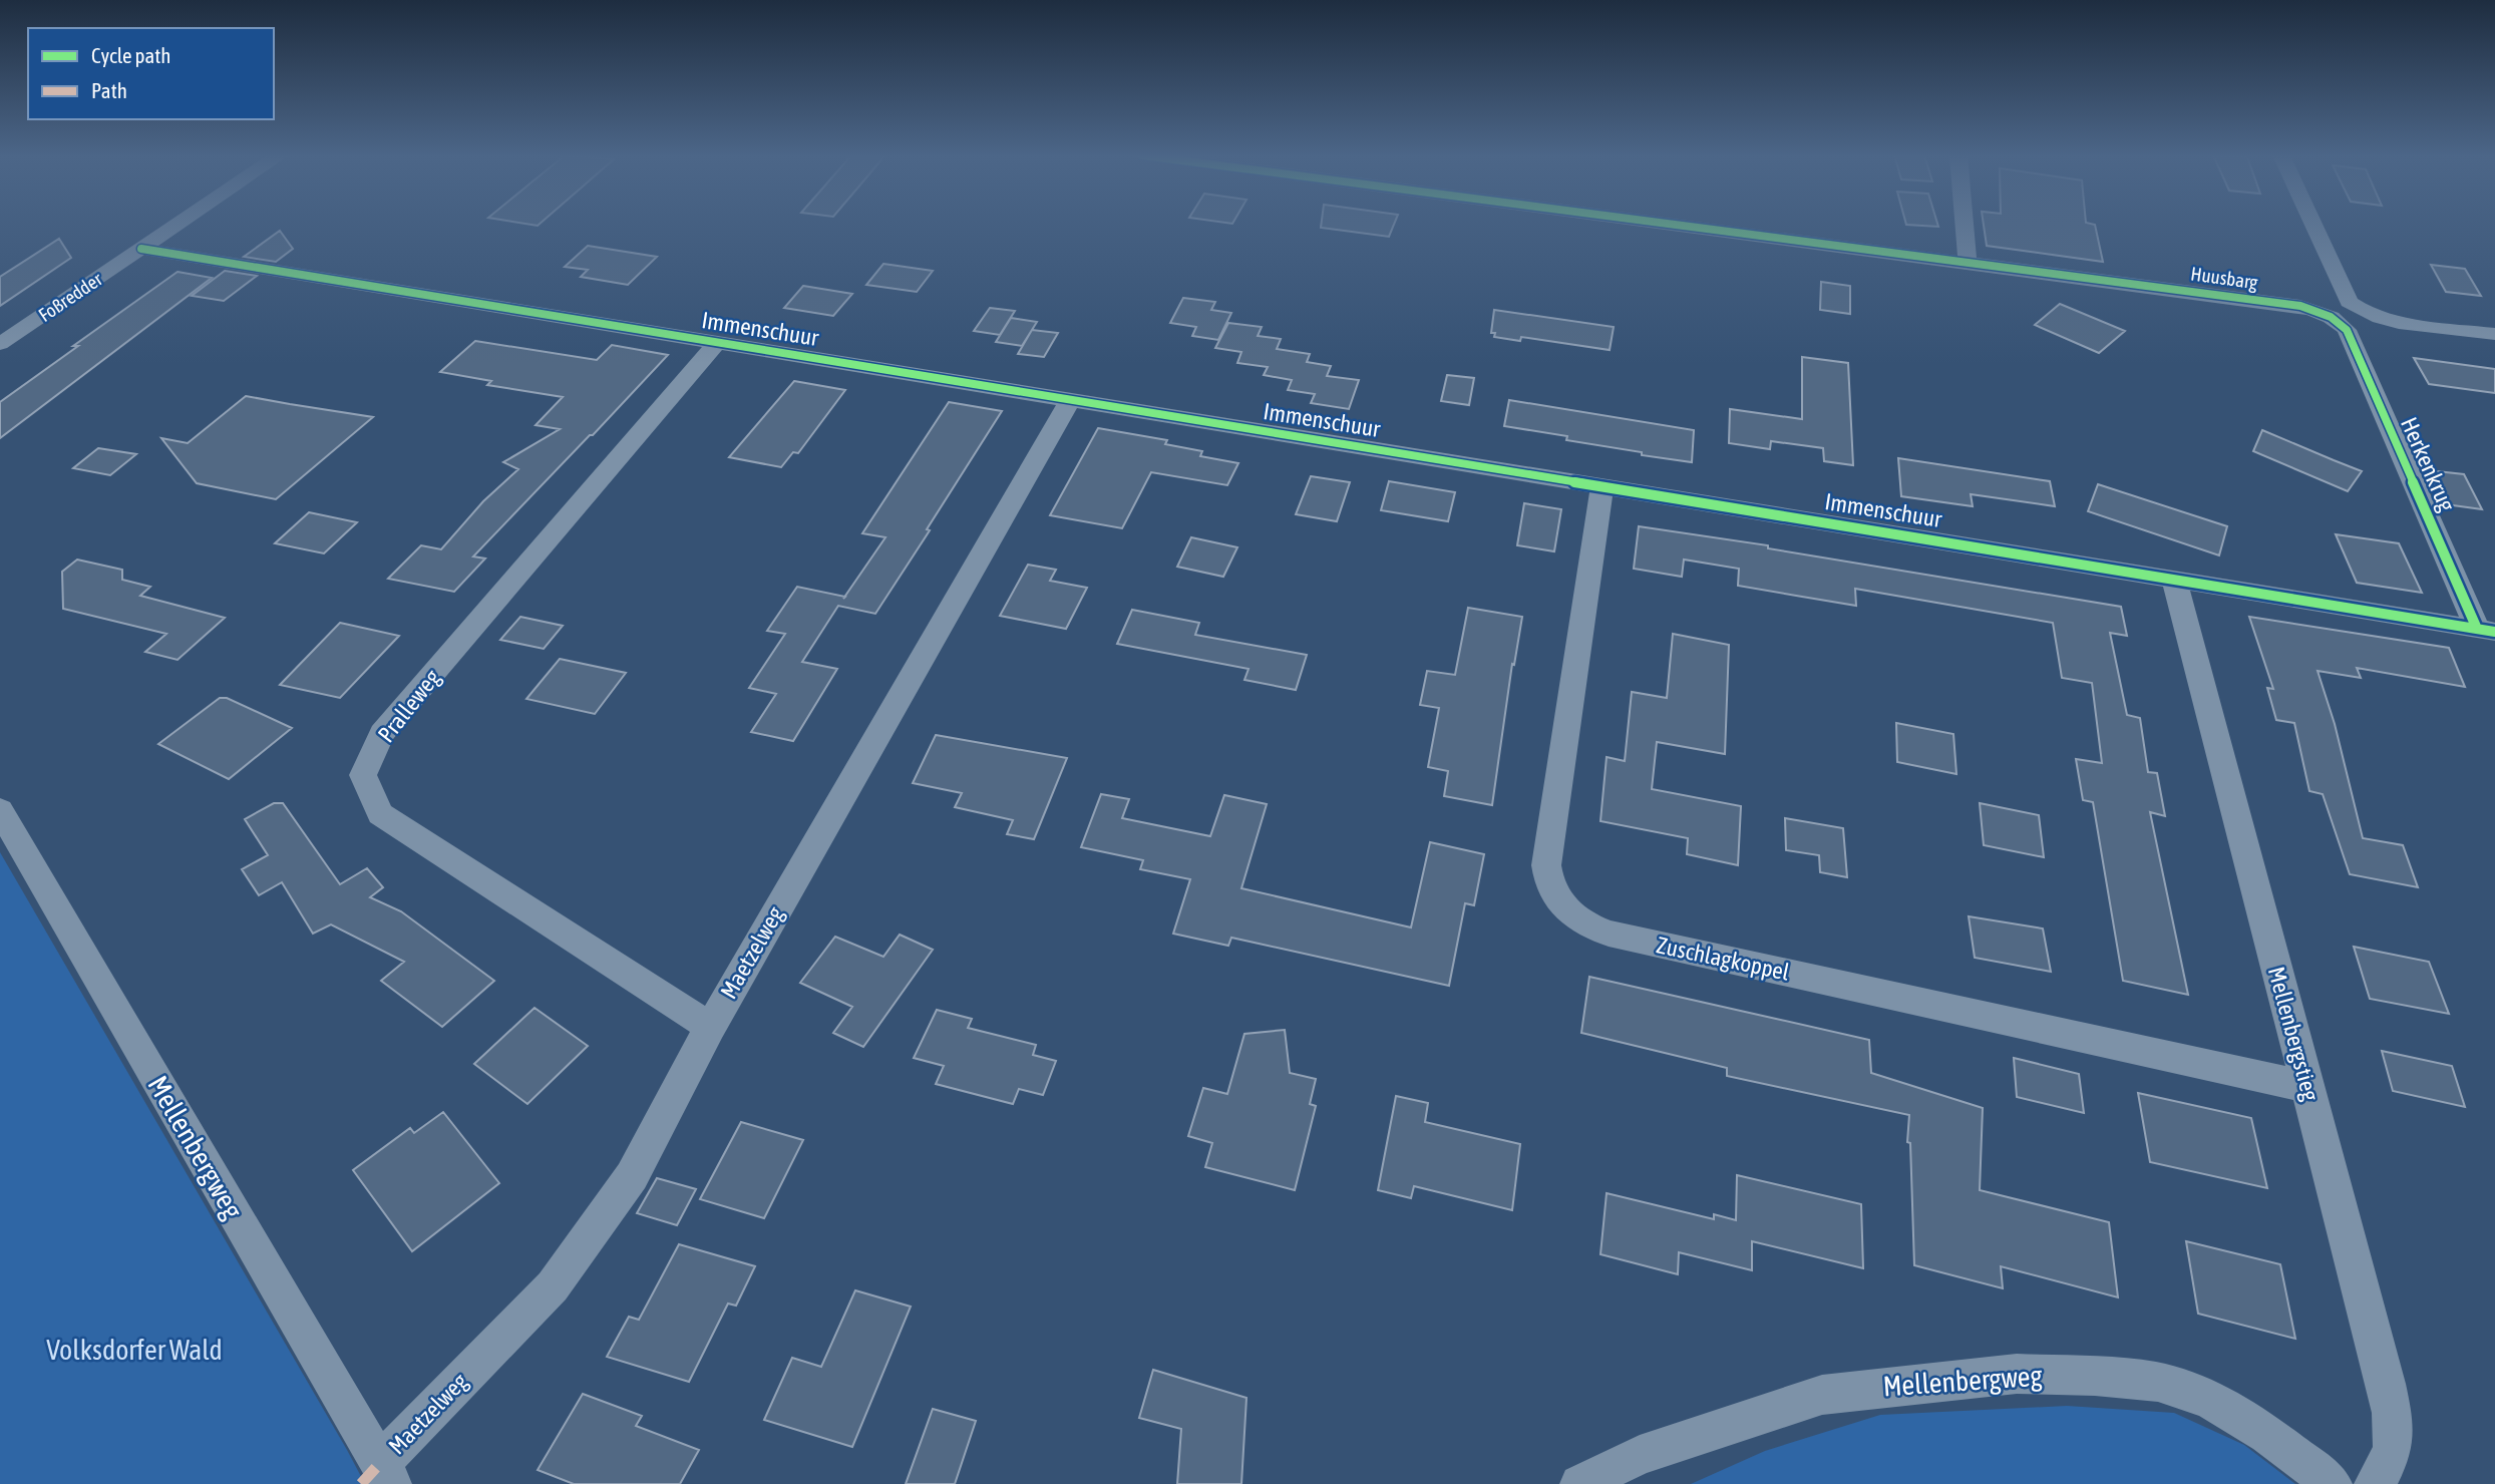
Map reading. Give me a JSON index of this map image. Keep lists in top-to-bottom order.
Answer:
{
  "streets": {
    "street": [
      "Huusbarg",
      "Foßredder",
      "Immenschuur",
      "Herkenkrug",
      "Pralleweg",
      "Maetzelweg",
      "Zuschlagkoppel",
      "Mellenbergstieg",
      "Mellenbergweg"
    ]
  },
  "crossings": [
    ["Huusbarg", "Herkenkrug"],
    ["Foßredder", "Immenschuur"],
    ["Immenschuur", "Herkenkrug"],
    ["Immenschuur", "Pralleweg"],
    ["Immenschuur", "Maetzelweg"],
    ["Immenschuur", "Zuschlagkoppel"],
    ["Immenschuur", "Mellenbergstieg"],
    ["Pralleweg", "Maetzelweg"],
    ["Maetzelweg", "Mellenbergweg"],
    ["Zuschlagkoppel", "Mellenbergstieg"]
  ],
  "parks": ["Volksdorfer Wald"],
  "legend": ["Cycle path", "Path"]
}
